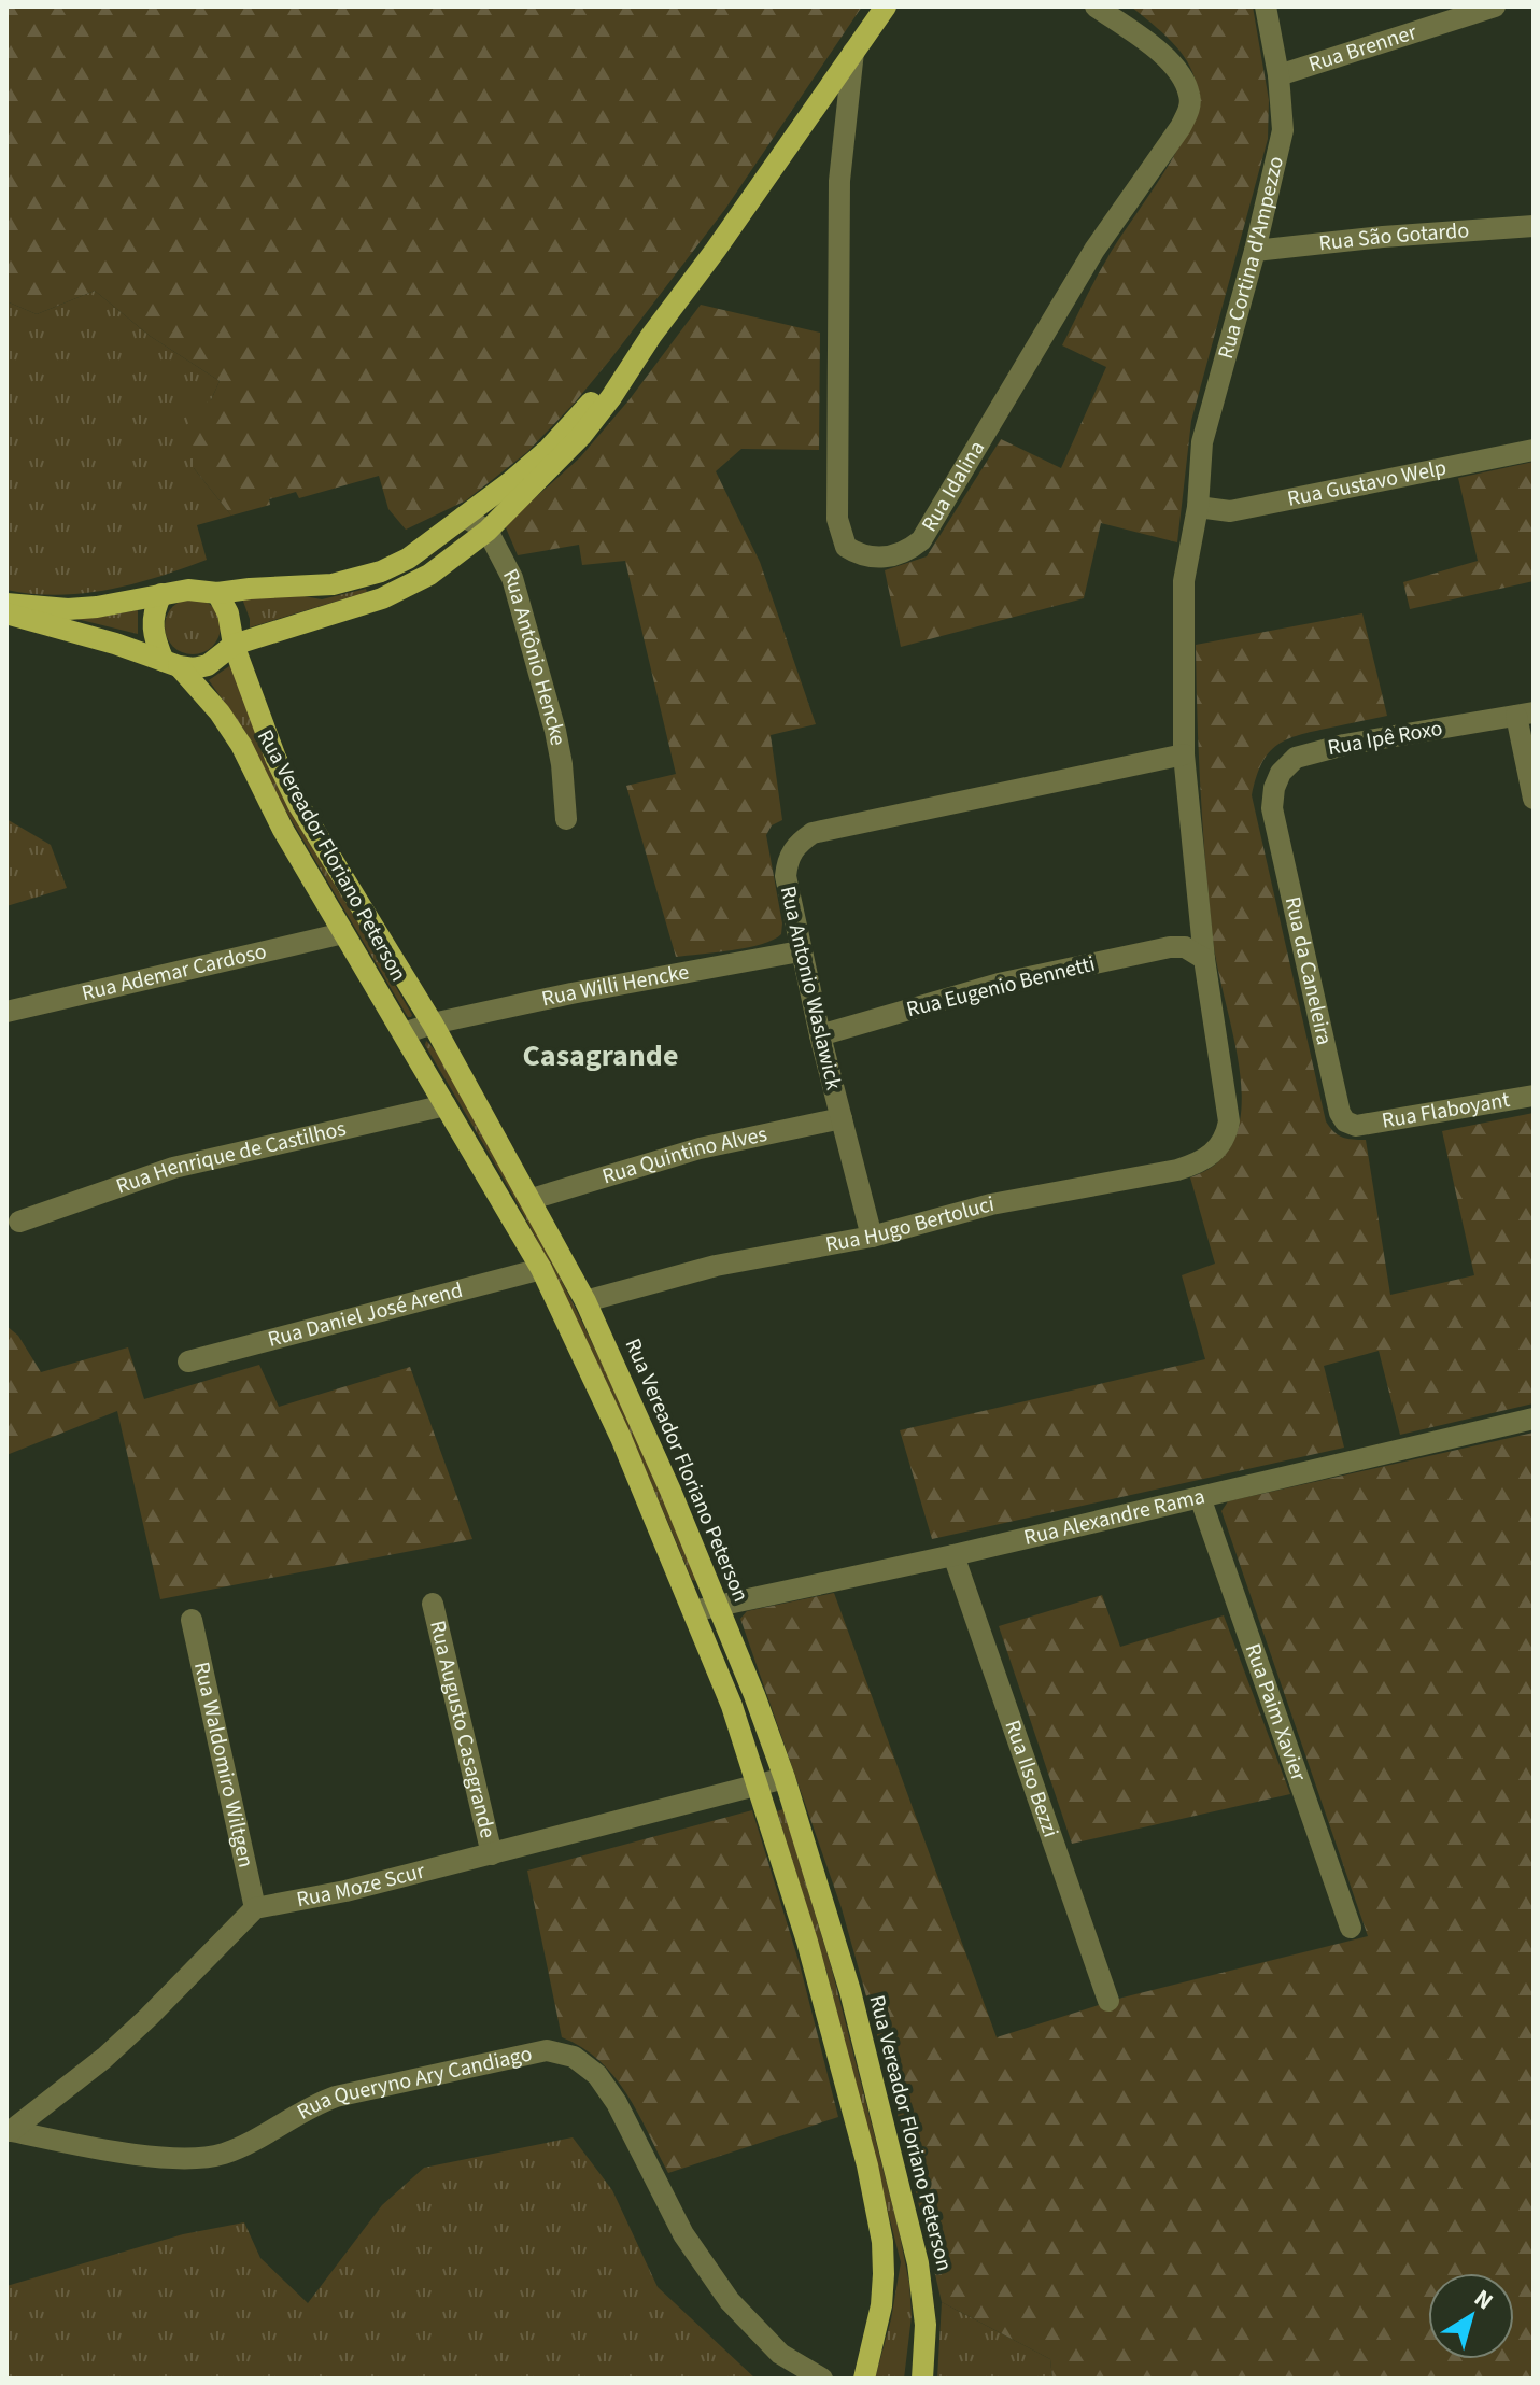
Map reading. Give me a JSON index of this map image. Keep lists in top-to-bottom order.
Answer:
{
  "streets": {
    "main road": ["Rua Vereador Floriano Peterson"],
    "street": [
      "Rua Brenner",
      "Rua São Gotardo",
      "Rua Cortina d'Ampezzo",
      "Rua Gustavo Welp",
      "Rua Idalina",
      "Rua Antônio Hencke",
      "Rua Ipê Roxo",
      "Rua da Caneleira",
      "Rua Ademar Cardoso",
      "Rua Willi Hencke",
      "Rua Eugenio Bennetti",
      "Rua Antonio Waslawick",
      "Rua Flaboyant",
      "Rua Quintino Alves",
      "Rua Henrique de Castilhos",
      "Rua Hugo Bertoluci",
      "Rua Daniel José Arend",
      "Rua Alexandre Rama",
      "Rua Paim Xavier",
      "Rua Augusto Casagrande",
      "Rua Waldomiro Wiltgen",
      "Rua Ilso Bezzi",
      "Rua Moze Scur",
      "Rua Queryno Ary Candiago"
    ]
  },
  "crossings": [
    ["Rua Brenner", "Rua Cortina d'Ampezzo"],
    ["Rua São Gotardo", "Rua Cortina d'Ampezzo"],
    ["Rua Cortina d'Ampezzo", "Rua Gustavo Welp"],
    ["Rua Cortina d'Ampezzo", "Rua Eugenio Bennetti"],
    ["Rua Cortina d'Ampezzo", "Rua Antonio Waslawick"],
    ["Rua Cortina d'Ampezzo", "Rua Hugo Bertoluci"],
    ["Rua Ipê Roxo", "Rua da Caneleira"],
    ["Rua Vereador Floriano Peterson", "Rua Ademar Cardoso"],
    ["Rua Vereador Floriano Peterson", "Rua Willi Hencke"],
    ["Rua Vereador Floriano Peterson", "Rua Quintino Alves"],
    ["Rua Vereador Floriano Peterson", "Rua Henrique de Castilhos"],
    ["Rua Vereador Floriano Peterson", "Rua Hugo Bertoluci"],
    ["Rua Vereador Floriano Peterson", "Rua Daniel José Arend"],
    ["Rua Vereador Floriano Peterson", "Rua Alexandre Rama"],
    ["Rua Vereador Floriano Peterson", "Rua Moze Scur"],
    ["Rua da Caneleira", "Rua Flaboyant"],
    ["Rua Willi Hencke", "Rua Antonio Waslawick"],
    ["Rua Eugenio Bennetti", "Rua Antonio Waslawick"],
    ["Rua Antonio Waslawick", "Rua Quintino Alves"],
    ["Rua Antonio Waslawick", "Rua Hugo Bertoluci"],
    ["Rua Alexandre Rama", "Rua Paim Xavier"],
    ["Rua Alexandre Rama", "Rua Ilso Bezzi"],
    ["Rua Augusto Casagrande", "Rua Moze Scur"],
    ["Rua Waldomiro Wiltgen", "Rua Moze Scur"]
  ],
  "districts": ["Casagrande"],
  "north": "top right"
}
